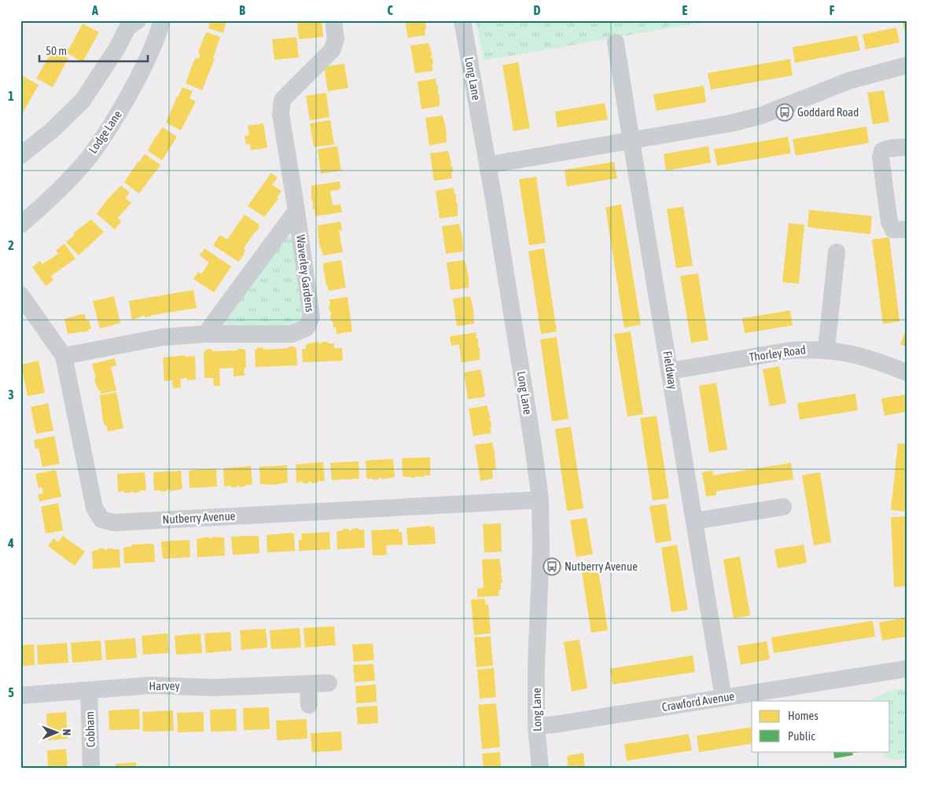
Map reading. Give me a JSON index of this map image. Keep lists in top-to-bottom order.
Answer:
{
  "streets": {
    "street": [
      "Long Lane",
      "Lodge Lane",
      "Waverley Gardens",
      "Thorley Road",
      "Fieldway",
      "Nutberry Avenue",
      "Harvey",
      "Crawford Avenue",
      "Cobham"
    ]
  },
  "crossings": [
    ["Long Lane", "Nutberry Avenue"],
    ["Long Lane", "Crawford Avenue"],
    ["Waverley Gardens", "Nutberry Avenue"],
    ["Thorley Road", "Fieldway"],
    ["Fieldway", "Crawford Avenue"],
    ["Harvey", "Cobham"]
  ],
  "places": {
    "bus stop": ["Goddard Road", "Nutberry Avenue"]
  },
  "legend": ["Homes", "Public"],
  "scale_bar": "50 m",
  "north": "right",
  "grid": {
    "columns": [
      "A",
      "B",
      "C",
      "D",
      "E",
      "F"
    ],
    "rows": [
      "1",
      "2",
      "3",
      "4",
      "5"
    ]
  }
}
